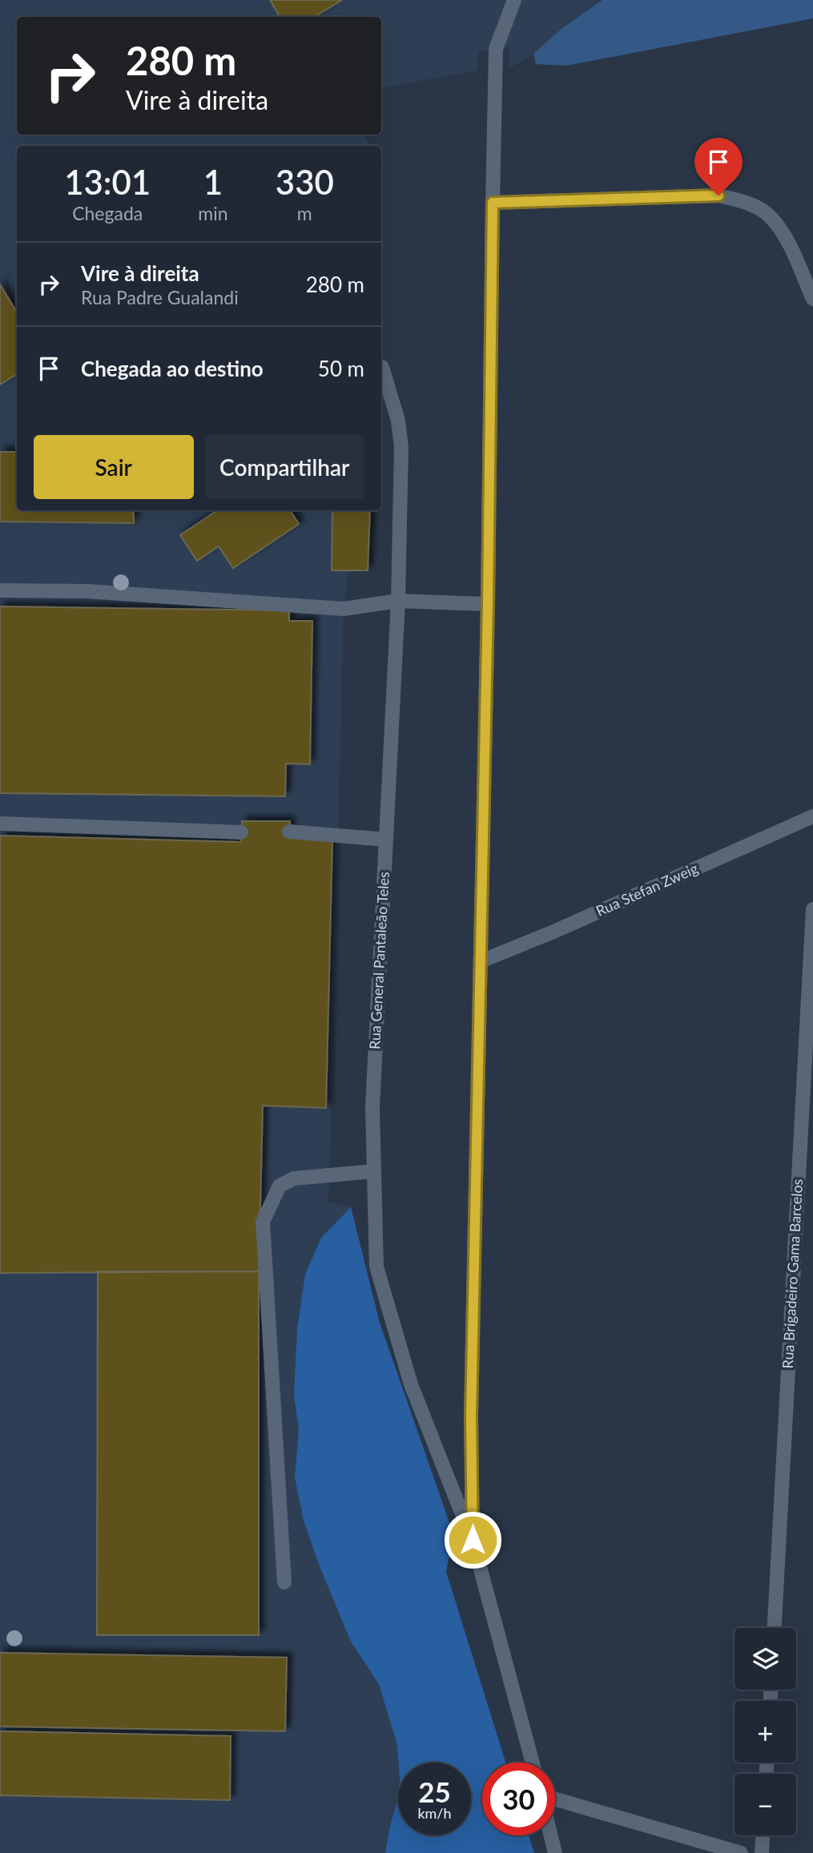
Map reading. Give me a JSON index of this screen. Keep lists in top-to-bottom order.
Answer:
{
  "streets": {
    "street": ["Rua Stefan Zweig", "Rua General Pantaleão Teles", "Rua Brigadeiro Gama Barcelos"]
  },
  "page": {
    "turn": ["280 m", "Vire à direita"],
    "eta": [
      "13:01",
      "Chegada",
      "1",
      "min",
      "330",
      "m"
    ],
    "list": [
      {
        "name": "Vire à direita",
        "note": "Rua Padre Gualandi",
        "value": "280 m"
      },
      {
        "name": "Chegada ao destino",
        "value": "50 m"
      }
    ],
    "buttons": ["Sair", "Compartilhar"],
    "map_buttons": ["+", "−"],
    "speed": "25 km/h",
    "limit": "30"
  }
}
